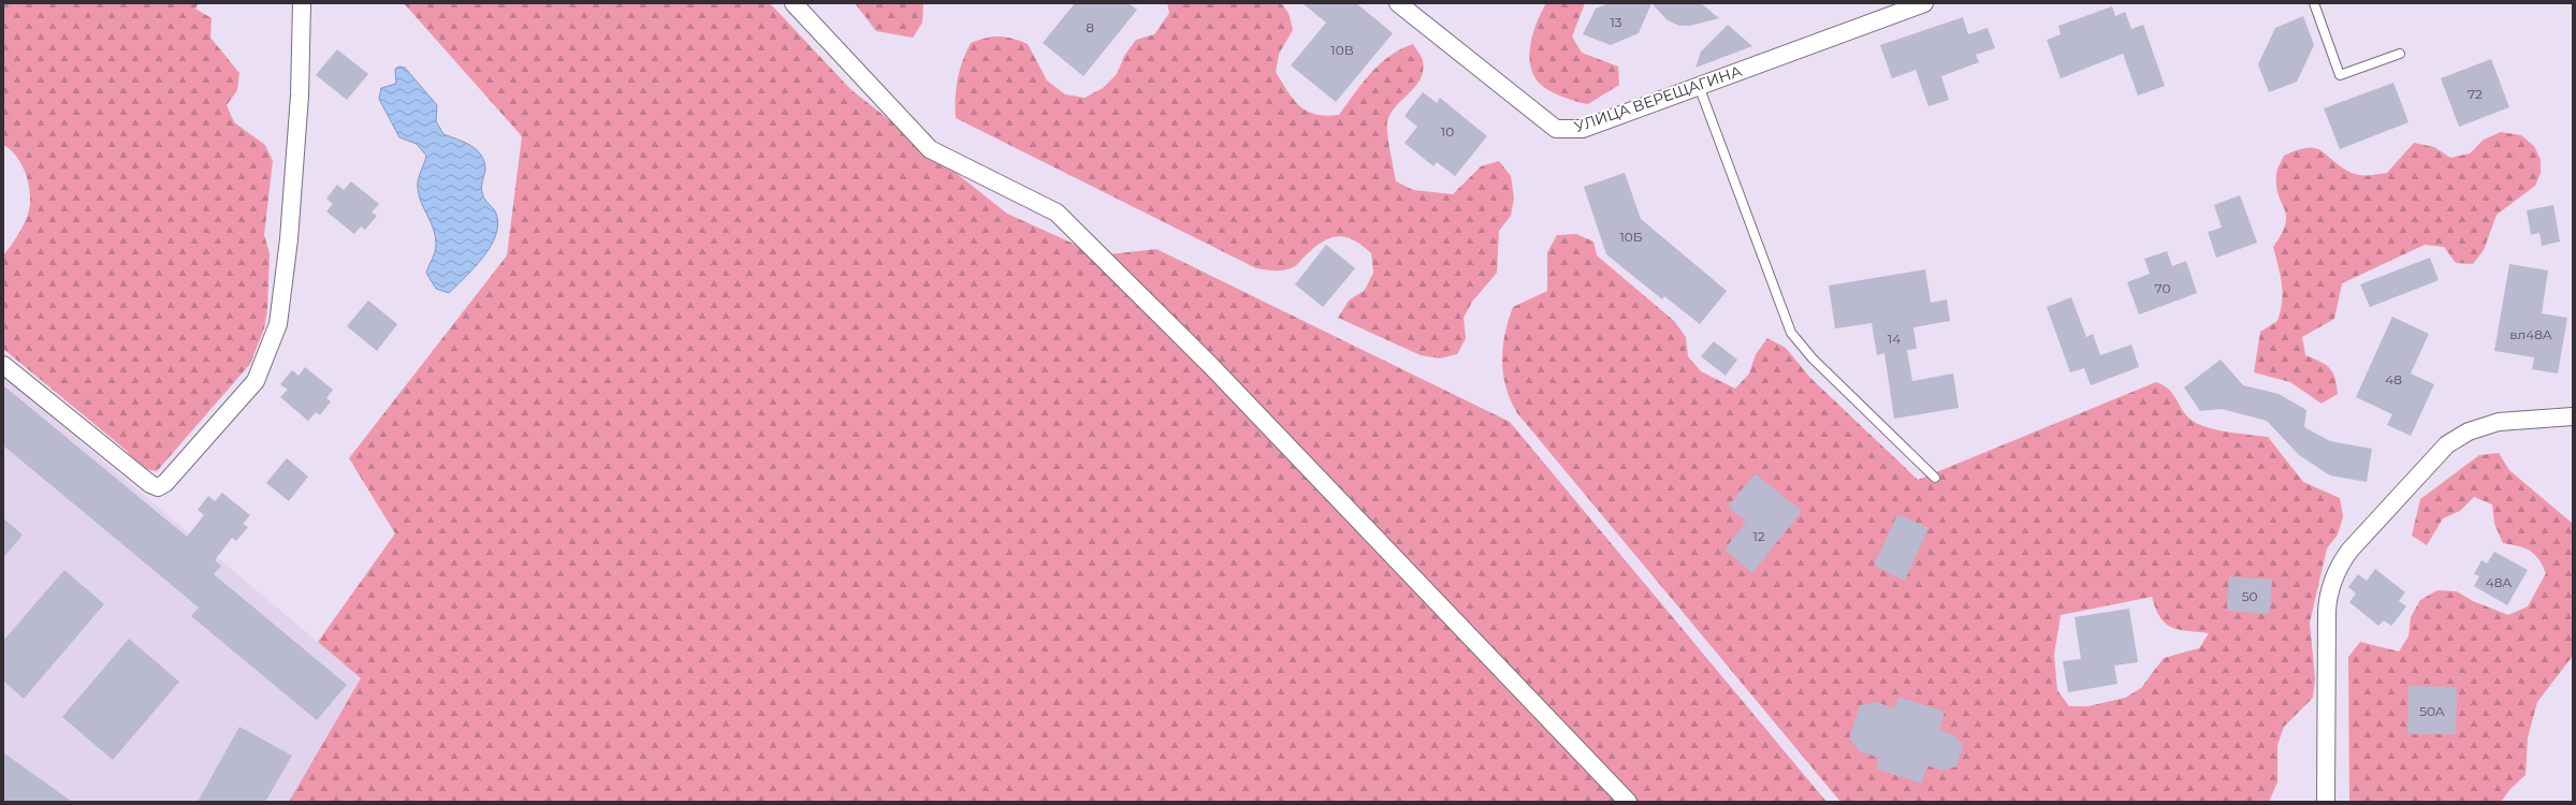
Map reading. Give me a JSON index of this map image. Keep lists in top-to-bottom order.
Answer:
{
  "streets": {
    "street": ["УЛИЦА ВЕРЕЩАГИНА"]
  },
  "house_numbers": [
    "13",
    "8",
    "10В",
    "72",
    "10",
    "10Б",
    "70",
    "вл48А",
    "14",
    "48",
    "12",
    "48А",
    "50",
    "50А"
  ]
}
